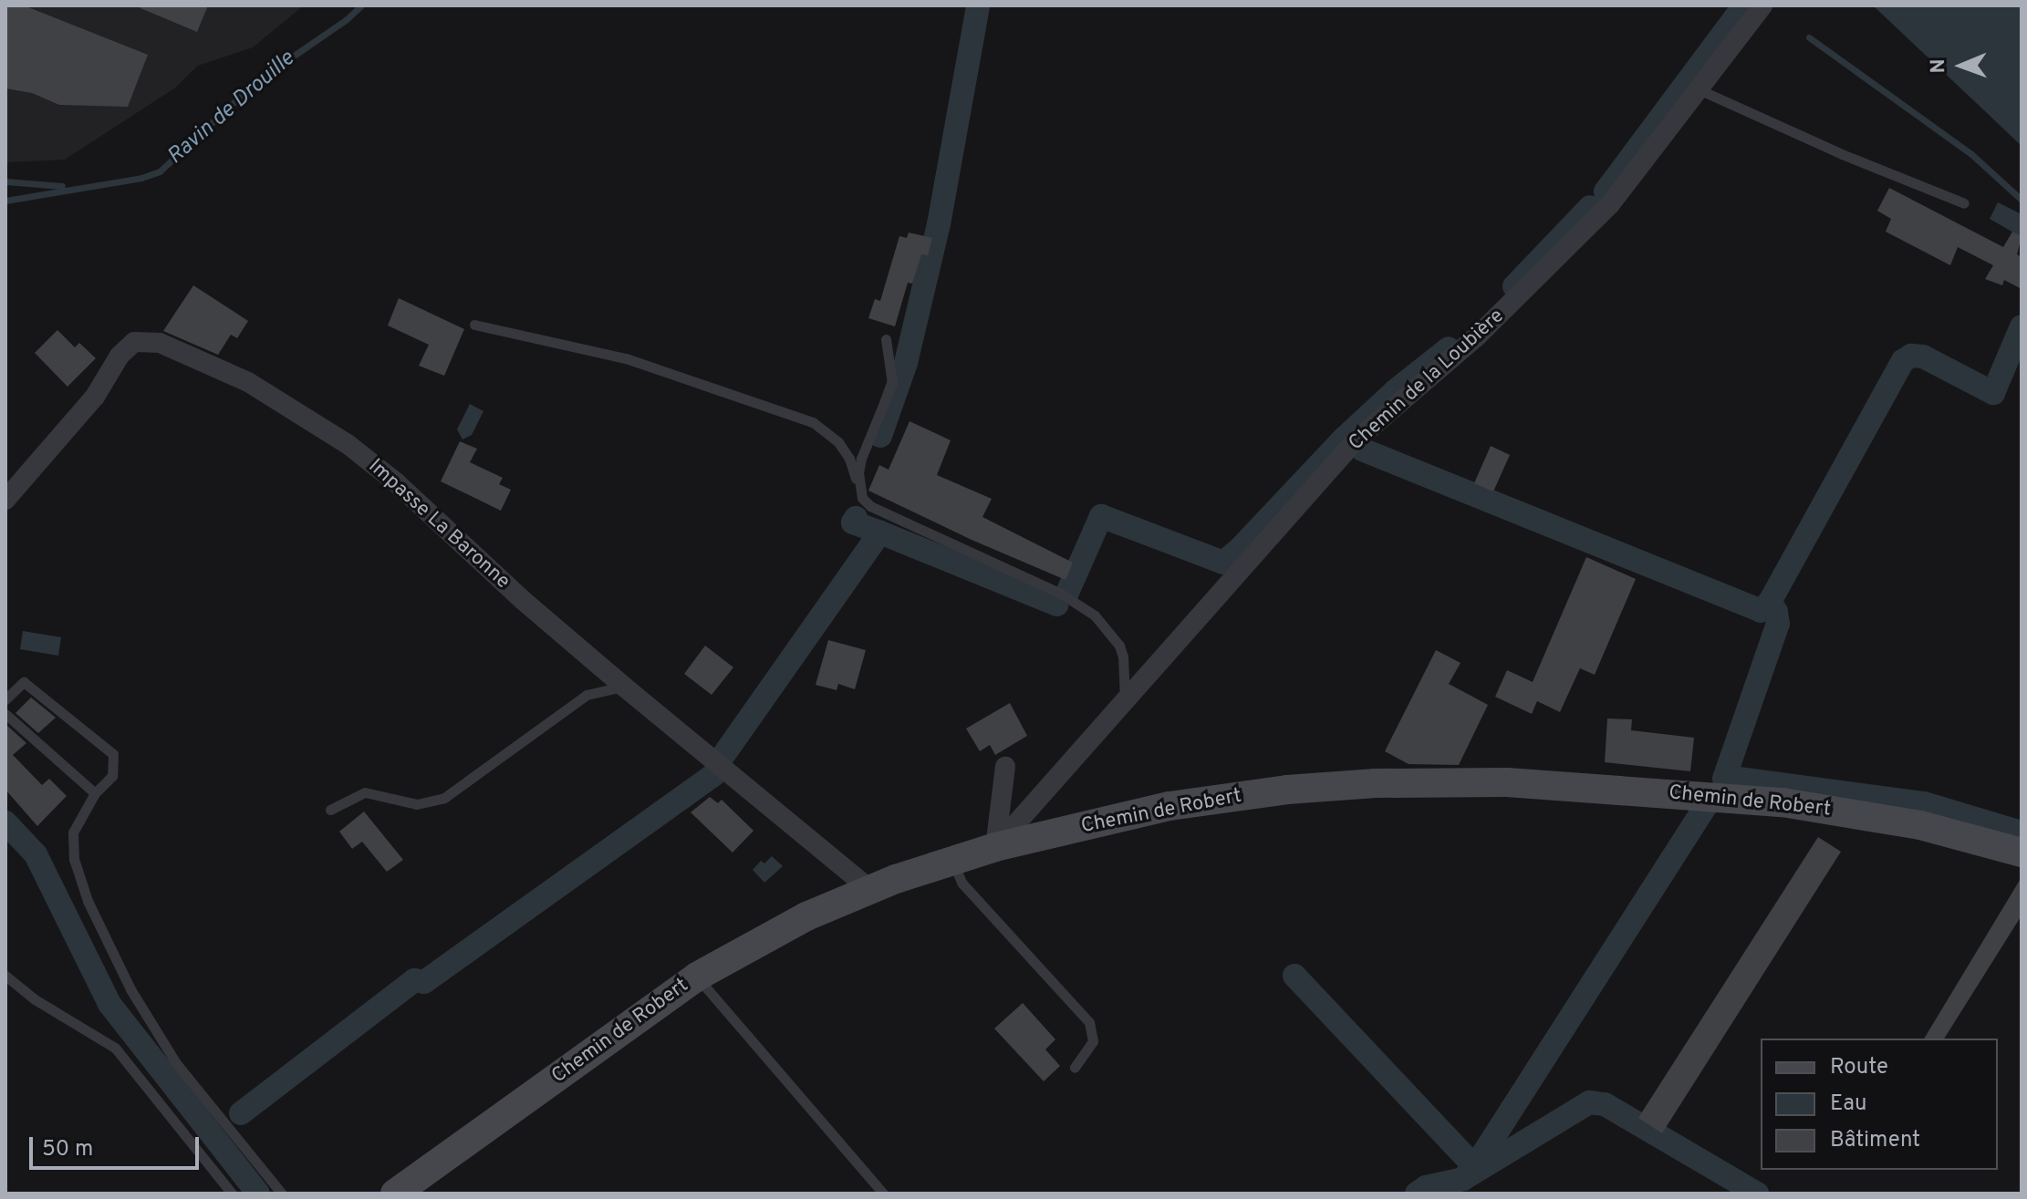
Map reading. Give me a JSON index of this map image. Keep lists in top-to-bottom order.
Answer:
{
  "streets": {
    "street": ["Chemin de la Loubière", "Impasse La Baronne", "Chemin de Robert"]
  },
  "crossings": [
    ["Chemin de la Loubière", "Chemin de Robert"],
    ["Impasse La Baronne", "Chemin de Robert"]
  ],
  "water": ["Ravin de Drouille"],
  "legend": ["Route", "Eau", "Bâtiment"],
  "scale_bar": "50 m",
  "north": "left"
}
